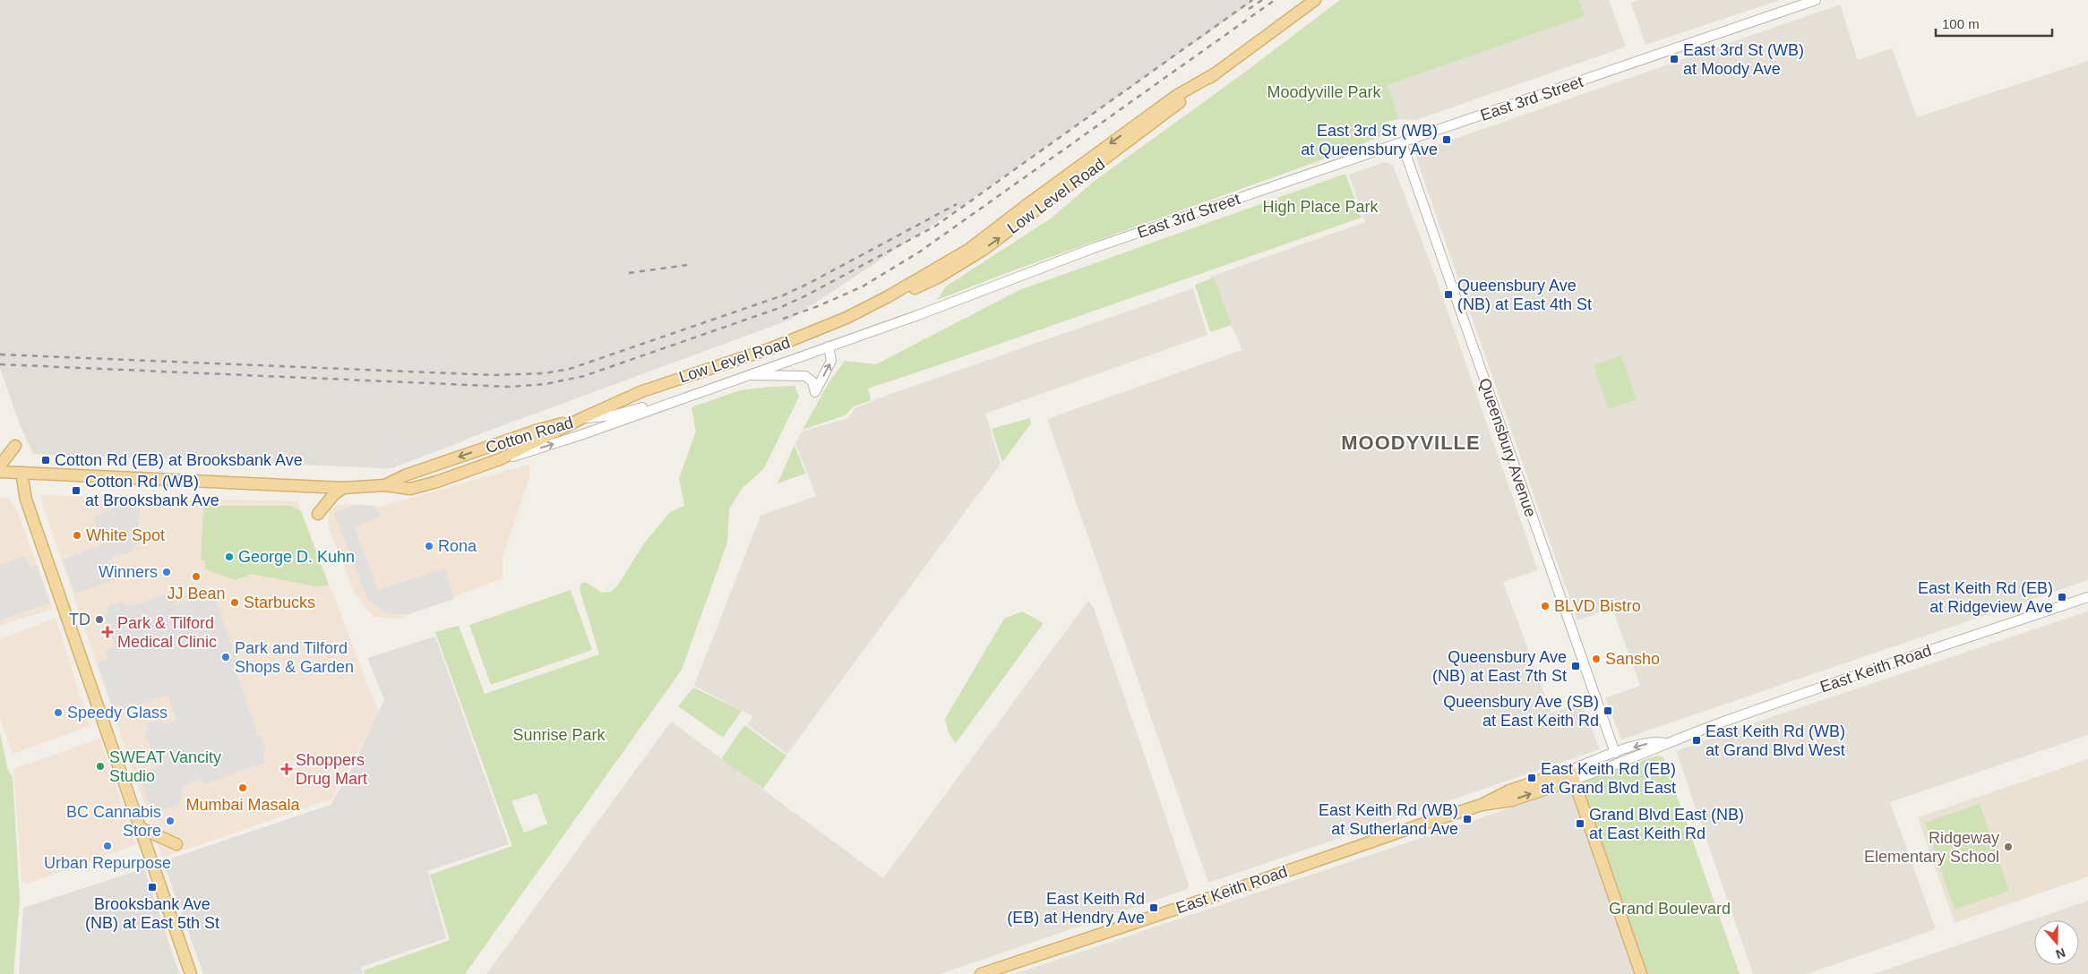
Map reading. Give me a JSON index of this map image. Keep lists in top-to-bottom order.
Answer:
{
  "streets": {
    "main road": ["Low Level Road", "Cotton Road", "East Keith Road"],
    "street": ["East 3rd Street", "Queensbury Avenue"]
  },
  "crossings": [
    ["East 3rd Street", "Low Level Road"],
    ["East 3rd Street", "Cotton Road"],
    ["East 3rd Street", "Queensbury Avenue"],
    ["Low Level Road", "Cotton Road"],
    ["Queensbury Avenue", "East Keith Road"]
  ],
  "districts": ["MOODYVILLE"],
  "parks": [
    "Moodyville Park",
    "High Place Park",
    "Sunrise Park",
    "Grand Boulevard"
  ],
  "places": {
    "transit": [
      "East 3rd St (WB) at Moody Ave",
      "East 3rd St (WB) at Queensbury Ave",
      "Queensbury Ave (NB) at East 4th St",
      "Cotton Rd (EB) at Brooksbank Ave",
      "Cotton Rd (WB) at Brooksbank Ave",
      "East Keith Rd (EB) at Ridgeview Ave",
      "Queensbury Ave (NB) at East 7th St",
      "Queensbury Ave (SB) at East Keith Rd",
      "East Keith Rd (WB) at Grand Blvd West",
      "East Keith Rd (EB) at Grand Blvd East",
      "East Keith Rd (WB) at Sutherland Ave",
      "Grand Blvd East (NB) at East Keith Rd",
      "Brooksbank Ave (NB) at East 5th St",
      "East Keith Rd (EB) at Hendry Ave"
    ],
    "other": [
      "White Spot",
      "Rona",
      "George D. Kuhn",
      "Winners",
      "JJ Bean",
      "Starbucks",
      "BLVD Bistro",
      "TD",
      "Park and Tilford Shops & Garden",
      "Sansho",
      "Speedy Glass",
      "SWEAT Vancity Studio",
      "Mumbai Masala",
      "BC Cannabis Store",
      "Urban Repurpose",
      "Ridgeway Elementary School"
    ],
    "health": ["Park & Tilford Medical Clinic", "Shoppers Drug Mart"]
  },
  "scale_bar": "100 m",
  "north": "bottom"
}
